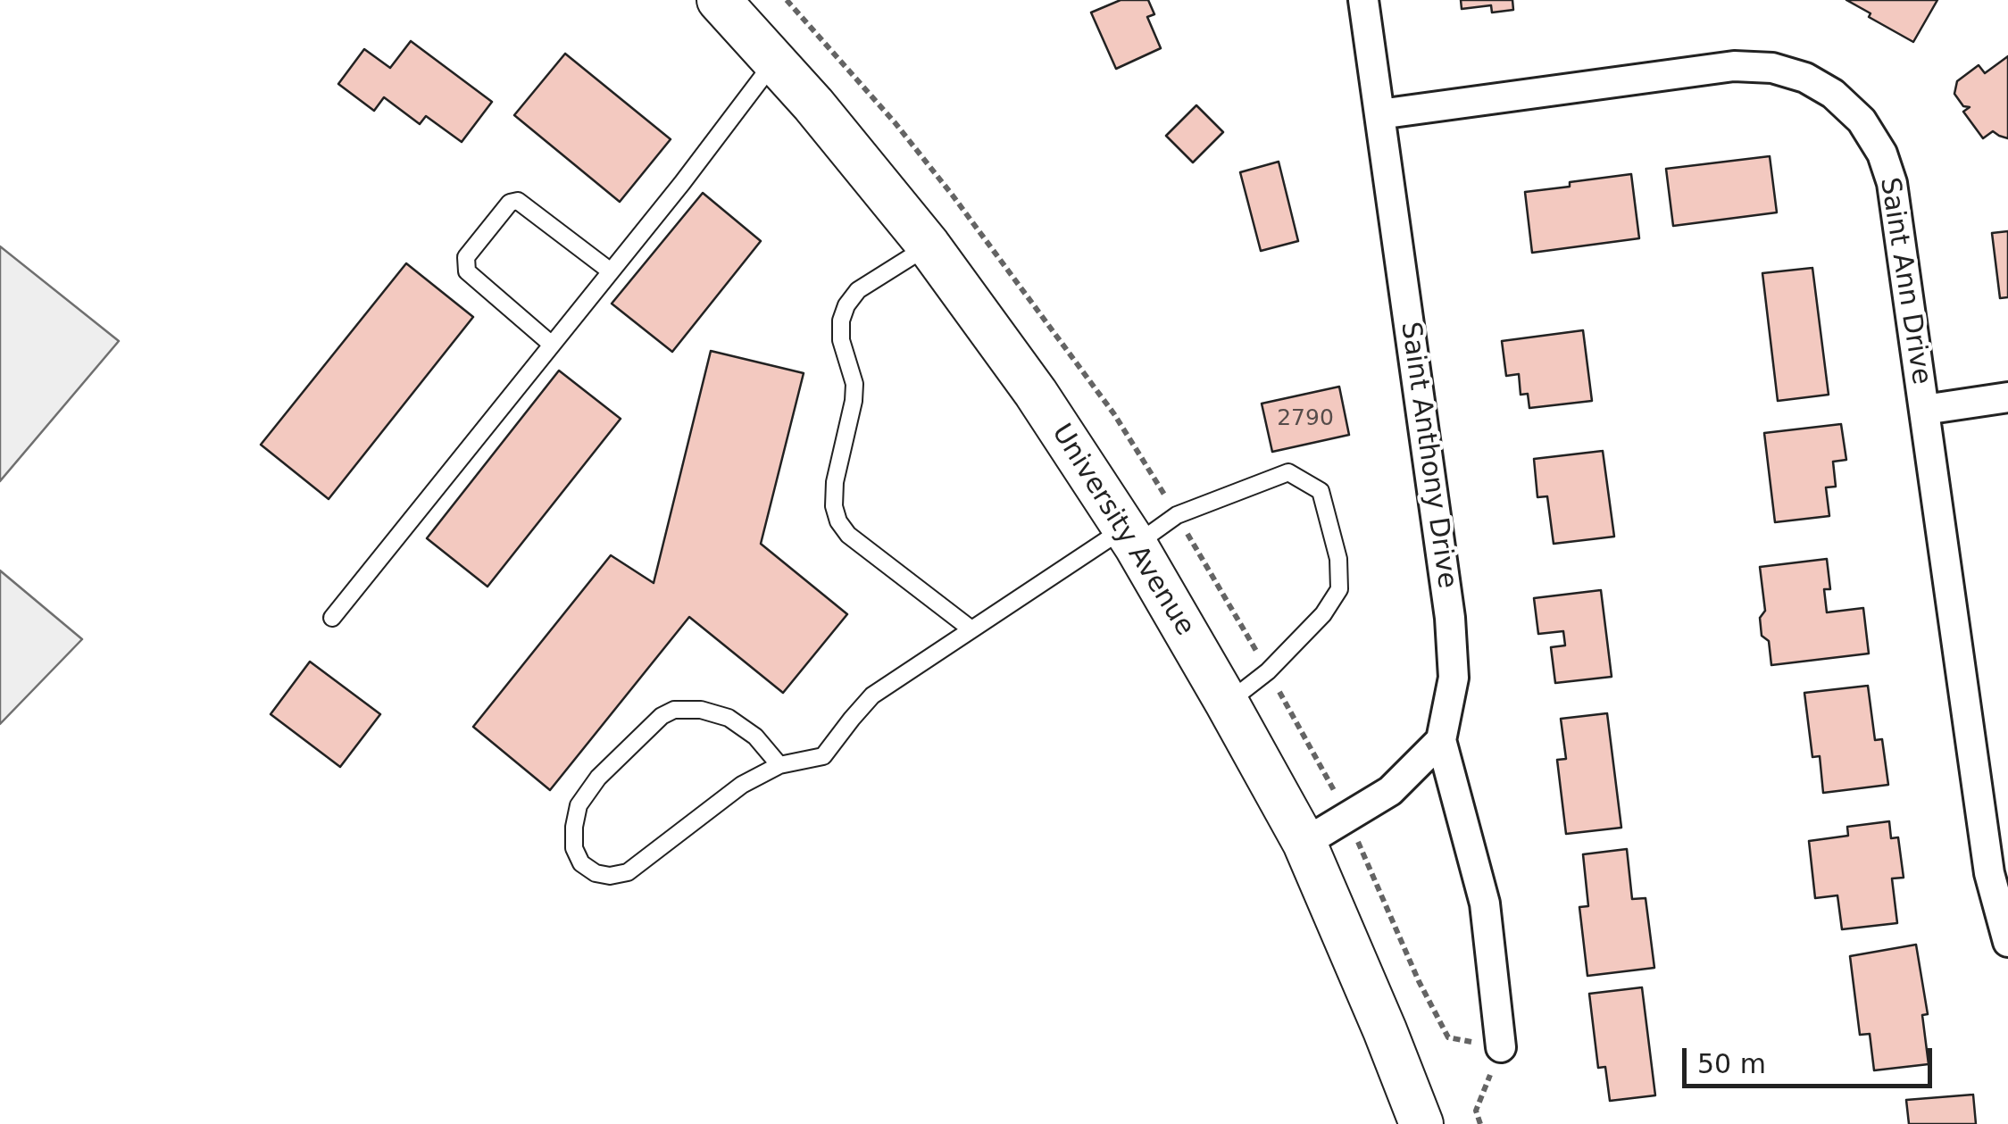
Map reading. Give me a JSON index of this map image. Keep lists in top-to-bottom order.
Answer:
{
  "streets": {
    "main road": ["University Avenue"],
    "street": ["Saint Ann Drive", "Saint Anthony Drive"]
  },
  "crossings": [
    ["Saint Ann Drive", "Saint Anthony Drive"]
  ],
  "house_numbers": ["2790"],
  "scale_bar": "50 m"
}
